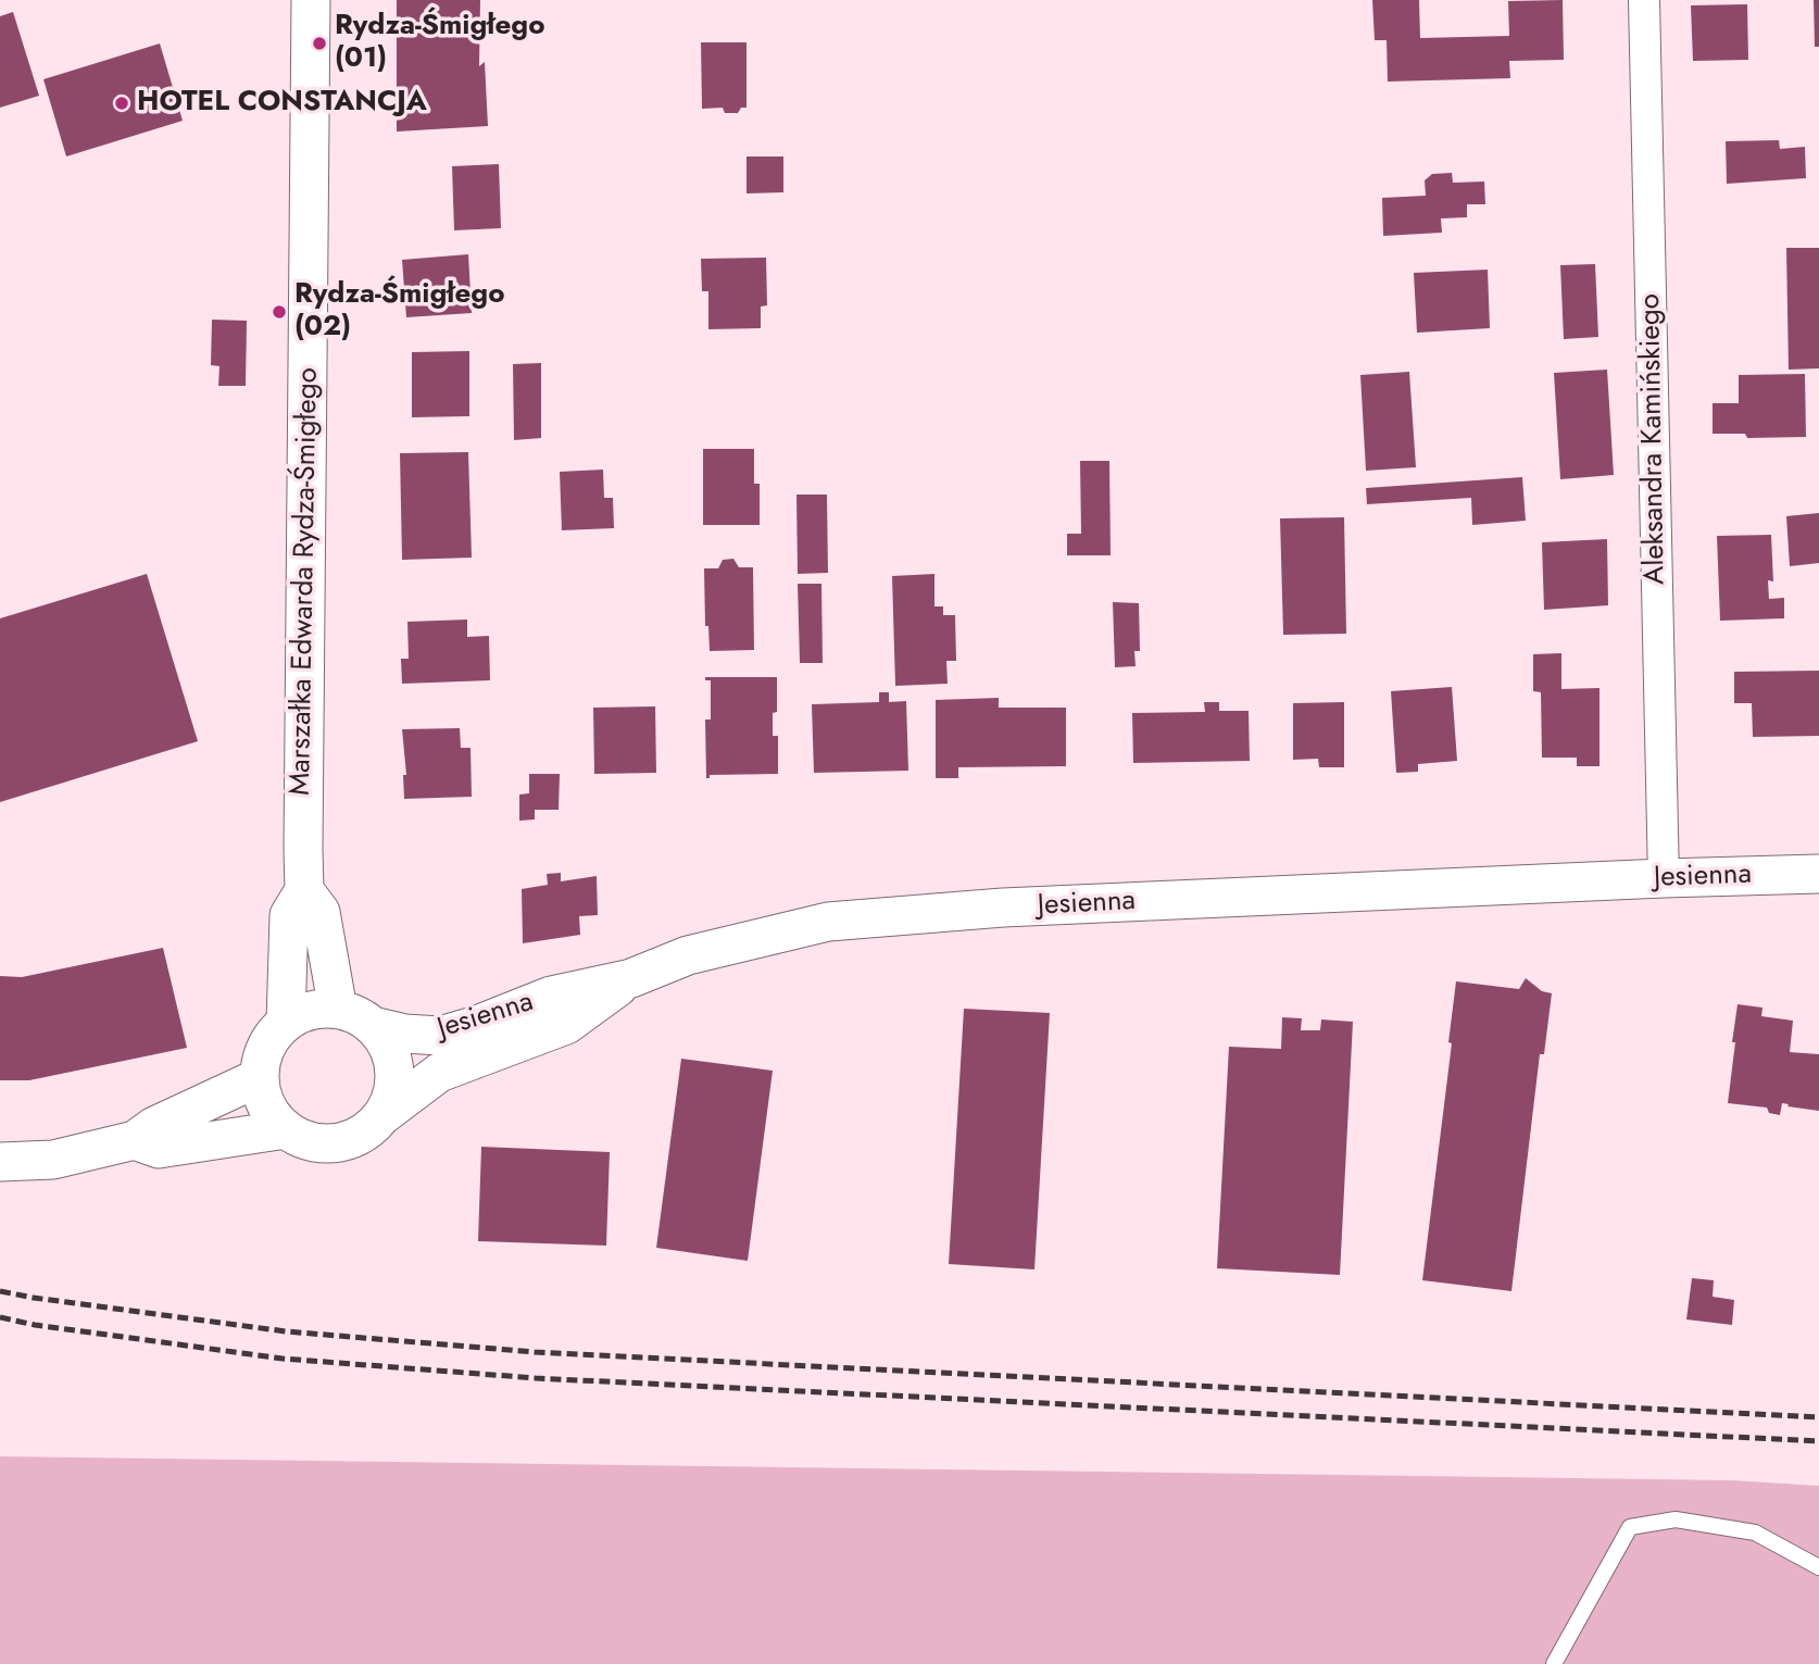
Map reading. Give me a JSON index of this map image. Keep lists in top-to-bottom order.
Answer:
{
  "streets": {
    "street": ["Aleksandra Kamińskiego", "Marszałka Edwarda Rydza-Śmigłego", "Jesienna"]
  },
  "crossings": [
    ["Aleksandra Kamińskiego", "Jesienna"],
    ["Marszałka Edwarda Rydza-Śmigłego", "Jesienna"]
  ],
  "places": ["Rydza-Śmigłego (01)", "HOTEL CONSTANCJA", "Rydza-Śmigłego (02)"]
}
